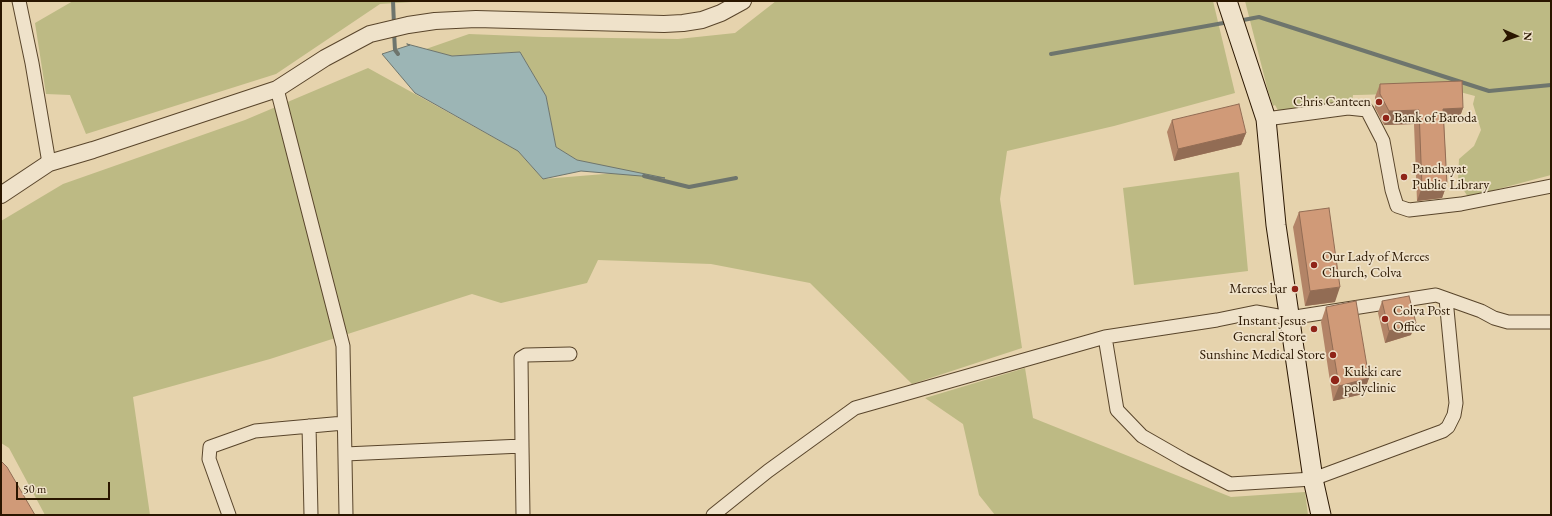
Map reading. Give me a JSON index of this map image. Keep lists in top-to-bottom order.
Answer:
{
  "places": [
    "Chris Canteen",
    "Bank of Baroda",
    "Panchayat Public Library",
    "Our Lady of Merces Church, Colva",
    "Merces bar",
    "Colva Post Office",
    "Instant Jesus General Store",
    "Sunshine Medical Store",
    "Kukki care polyclinic"
  ],
  "scale_bar": "50 m",
  "north": "right"
}
